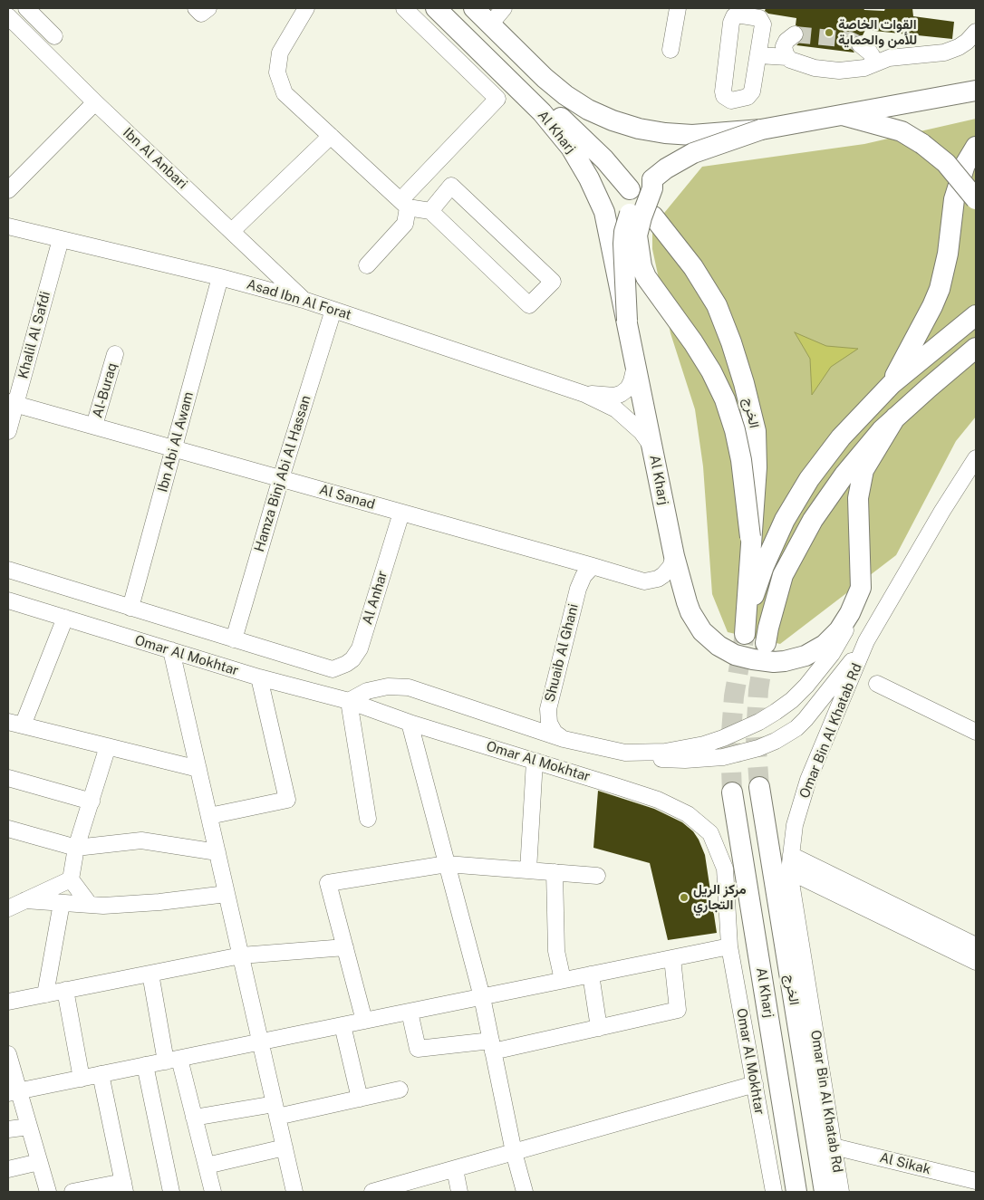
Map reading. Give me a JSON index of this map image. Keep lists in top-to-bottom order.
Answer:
{
  "streets": {
    "main road": ["Al Kharj", "الخرج"],
    "street": [
      "Ibn Al Anbari",
      "Asad Ibn Al Forat",
      "Khalil Al Safdi",
      "Al-Buraq",
      "Ibn Abi Al Awam",
      "Hamza Binj Abi Al Hassan",
      "Al Sanad",
      "Al Anhar",
      "Shuaib Al Ghani",
      "Omar Al Mokhtar",
      "Omar Bin Al Khatab Rd",
      "Al Sikak"
    ]
  },
  "crossings": [
    ["Al Kharj", "Asad Ibn Al Forat"],
    ["Al Kharj", "Al Sanad"],
    ["Ibn Al Anbari", "Asad Ibn Al Forat"],
    ["Asad Ibn Al Forat", "Khalil Al Safdi"],
    ["Asad Ibn Al Forat", "Ibn Abi Al Awam"],
    ["Asad Ibn Al Forat", "Hamza Binj Abi Al Hassan"],
    ["Khalil Al Safdi", "Al Sanad"],
    ["Al-Buraq", "Al Sanad"],
    ["Ibn Abi Al Awam", "Al Sanad"],
    ["Hamza Binj Abi Al Hassan", "Al Sanad"],
    ["Hamza Binj Abi Al Hassan", "Al Anhar"],
    ["Al Sanad", "Al Anhar"],
    ["Al Sanad", "Shuaib Al Ghani"],
    ["Omar Bin Al Khatab Rd", "Al Sikak"]
  ],
  "places": ["القوات الخاصة للأمن والحماية", "مركز الريل التجاري"]
}
